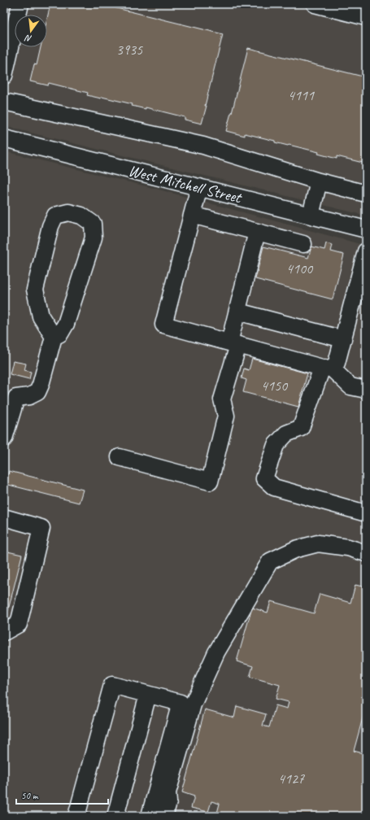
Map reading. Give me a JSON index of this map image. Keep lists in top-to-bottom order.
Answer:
{
  "streets": {
    "street": ["West Mitchell Street"]
  },
  "house_numbers": [
    "3935",
    "4111",
    "4100",
    "4150",
    "4127"
  ],
  "scale_bar": "50 m",
  "north": "bottom"
}
